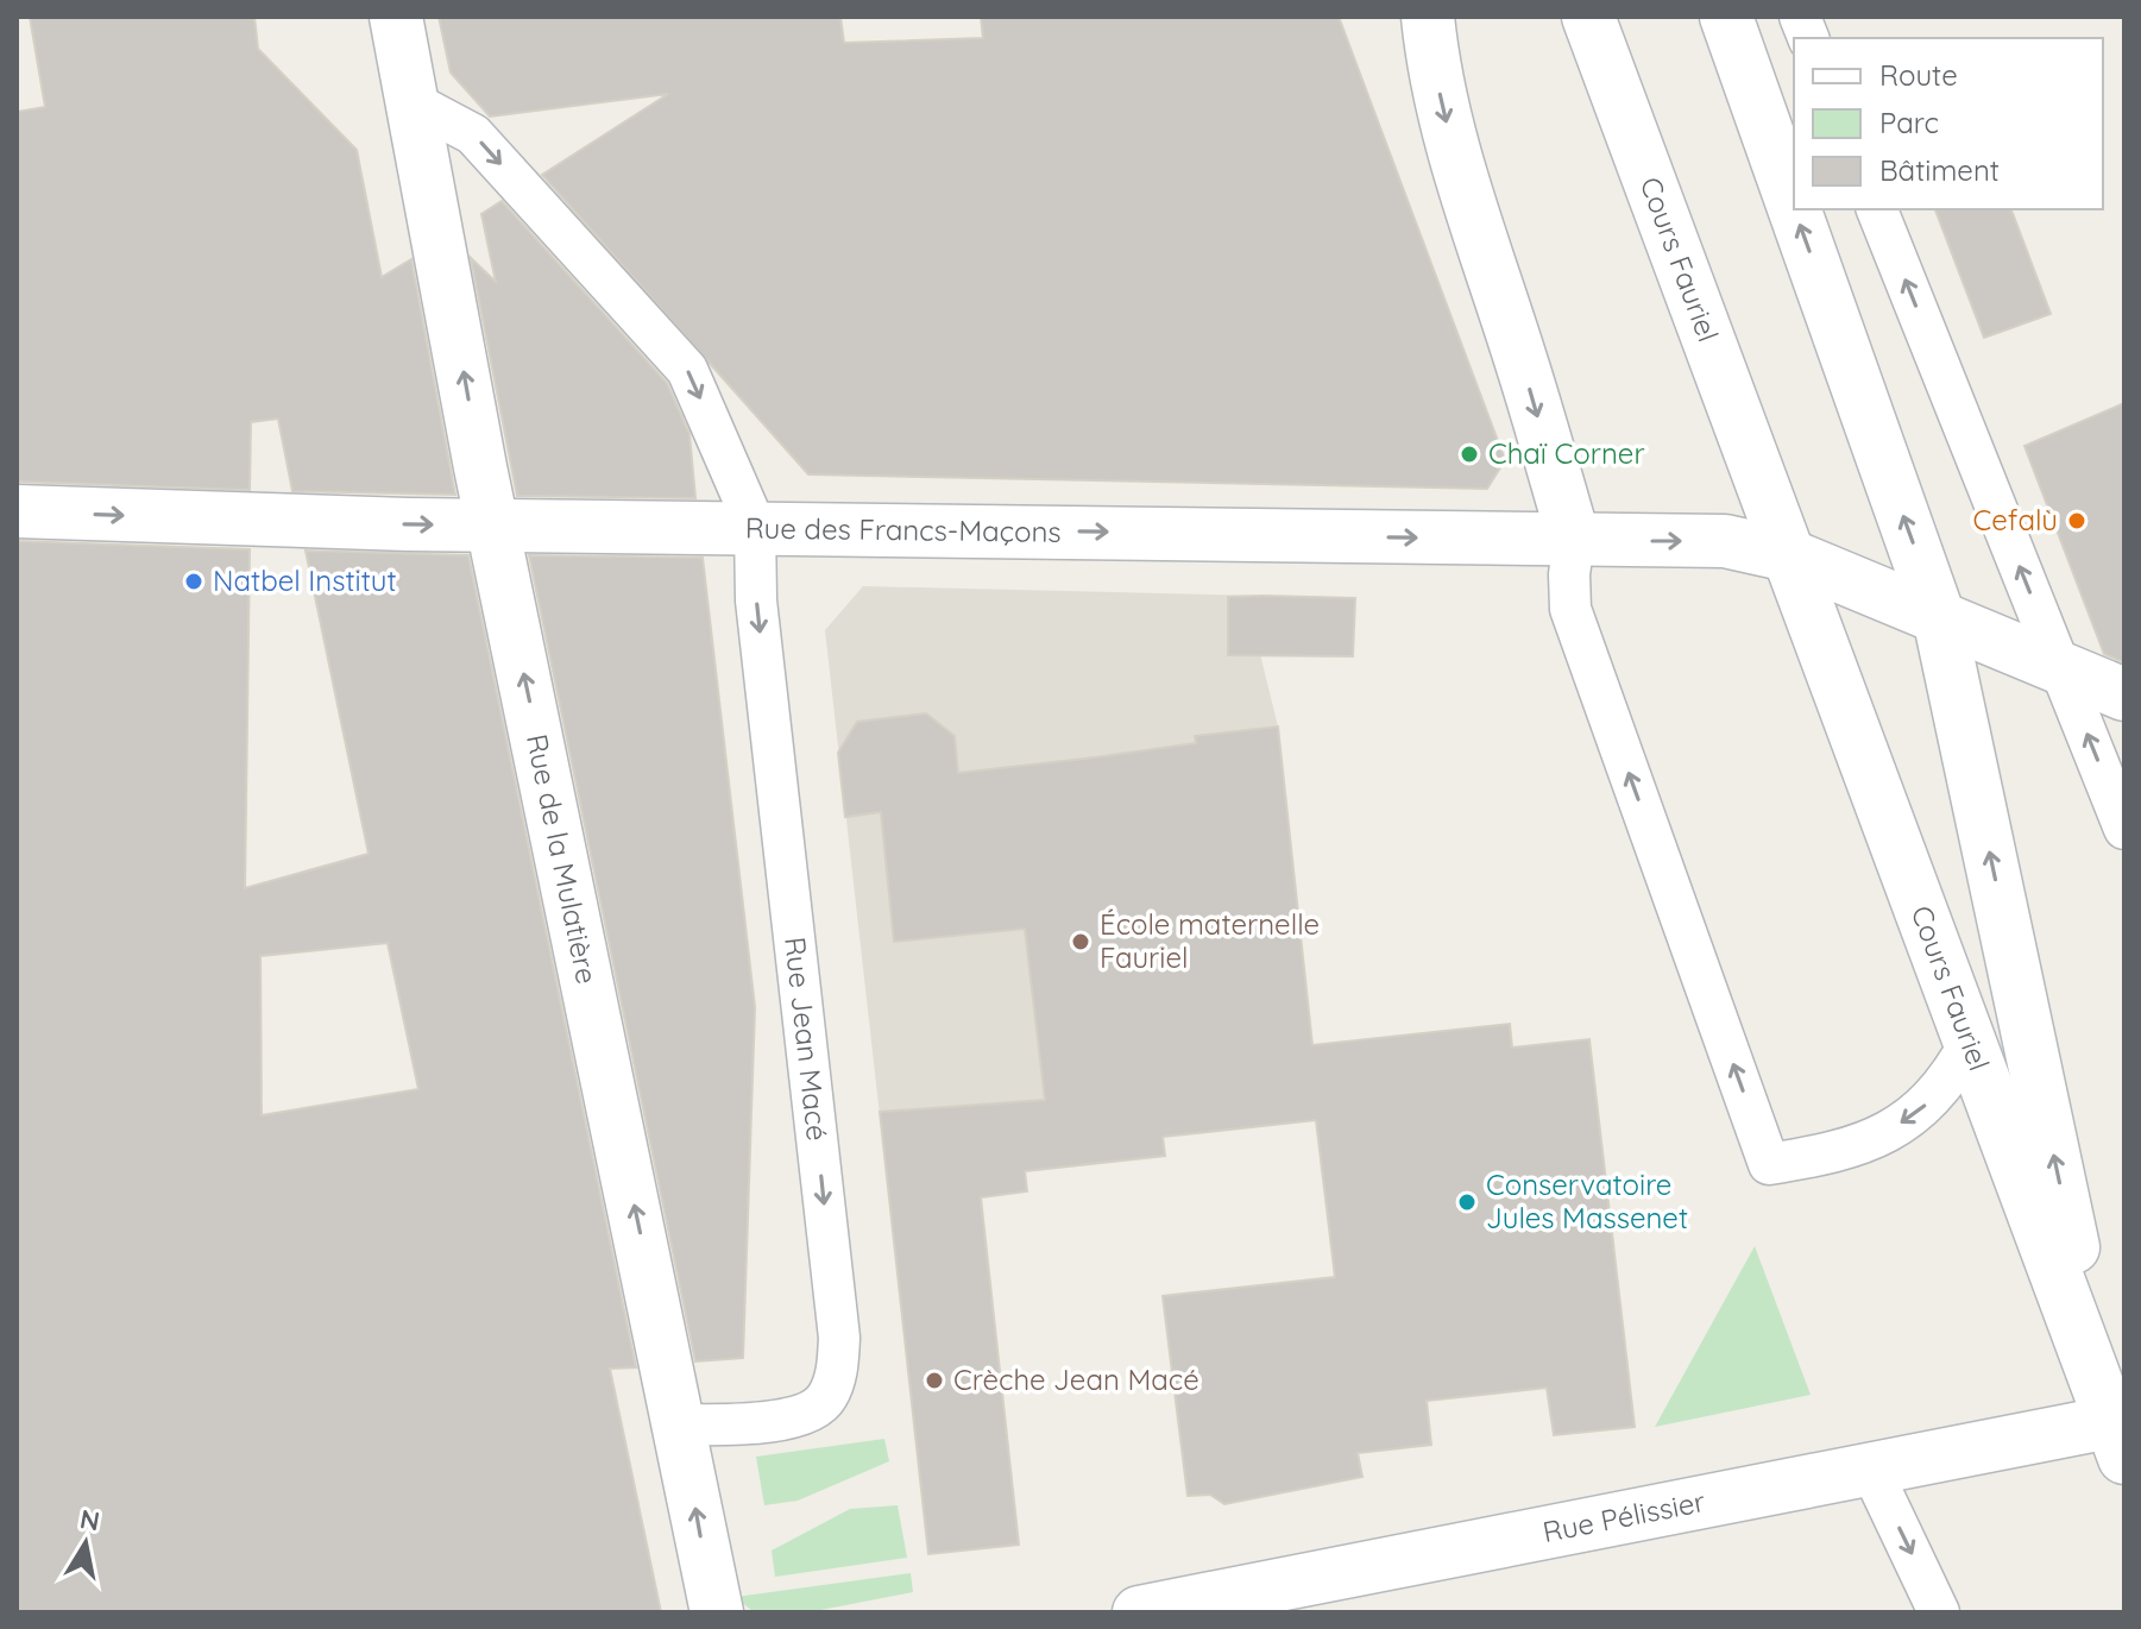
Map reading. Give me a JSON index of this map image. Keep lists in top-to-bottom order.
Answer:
{
  "streets": {
    "street": [
      "Cours Fauriel",
      "Rue des Francs-Maçons",
      "Rue de la Mulatière",
      "Rue Pélissier"
    ],
    "lane": ["Rue Jean Macé"]
  },
  "crossings": [
    ["Cours Fauriel", "Rue des Francs-Maçons"],
    ["Cours Fauriel", "Rue Pélissier"],
    ["Rue des Francs-Maçons", "Rue de la Mulatière"],
    ["Rue des Francs-Maçons", "Rue Jean Macé"],
    ["Rue de la Mulatière", "Rue Jean Macé"]
  ],
  "one_way": ["Rue des Francs-Maçons", "Rue de la Mulatière", "Rue Jean Macé"],
  "places": [
    "Chaï Corner",
    "Cefalù",
    "Natbel Institut",
    "École maternelle Fauriel",
    "Conservatoire Jules Massenet",
    "Crèche Jean Macé"
  ],
  "legend": ["Route", "Parc", "Bâtiment"],
  "north": "top"
}
